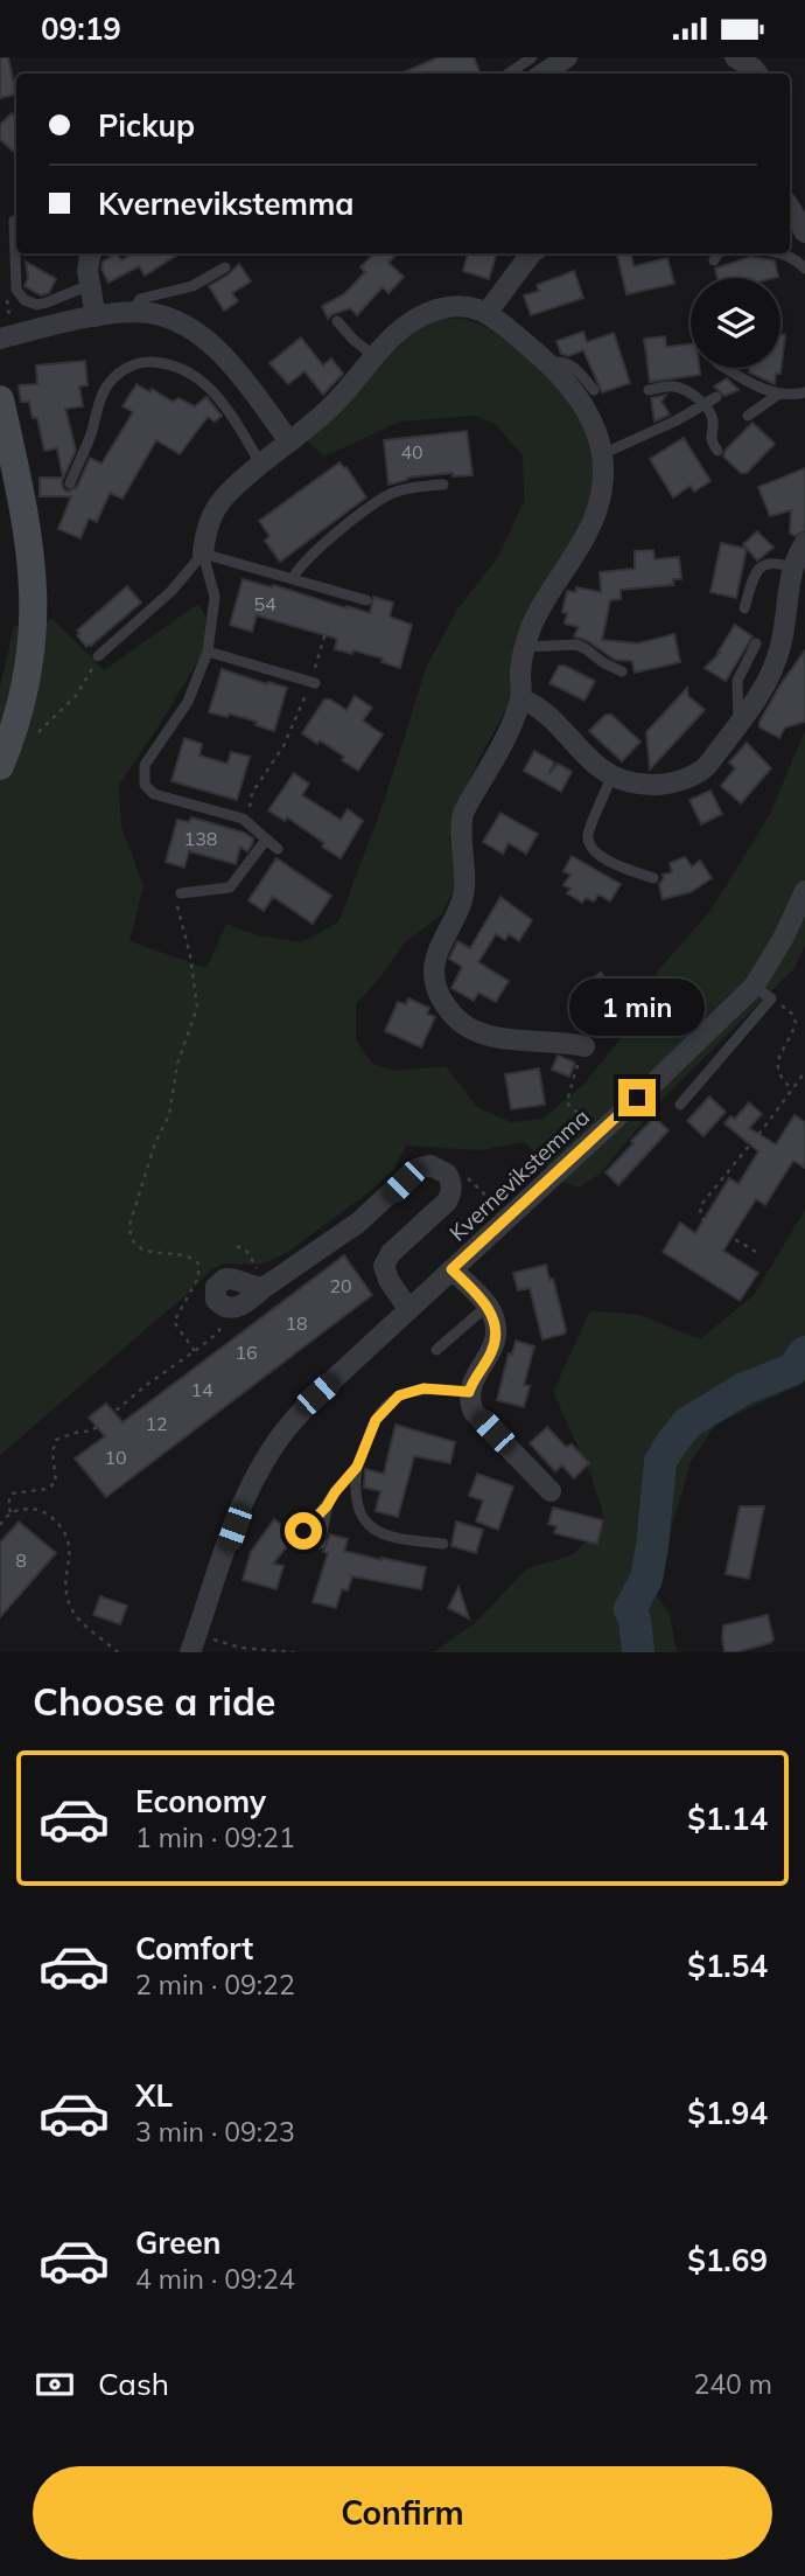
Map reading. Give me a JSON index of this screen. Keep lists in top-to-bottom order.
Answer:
{
  "streets": {
    "street": ["Kvernevikstemma"]
  },
  "house_numbers": [
    "40",
    "54",
    "138",
    "20",
    "18",
    "16",
    "14",
    "12",
    "10",
    "8"
  ],
  "page": {
    "status": "09:19",
    "banner": ["Pickup", "Kvernevikstemma"],
    "bubble": "1 min",
    "heading": "Choose a ride",
    "list": [
      {
        "name": "Economy",
        "note": "1 min · 09:21",
        "value": "$1.14"
      },
      {
        "name": "Comfort",
        "note": "2 min · 09:22",
        "value": "$1.54"
      },
      {
        "name": "XL",
        "note": "3 min · 09:23",
        "value": "$1.94"
      },
      {
        "name": "Green",
        "note": "4 min · 09:24",
        "value": "$1.69"
      }
    ],
    "pay": ["Cash", "240 m"],
    "buttons": "Confirm"
  }
}
